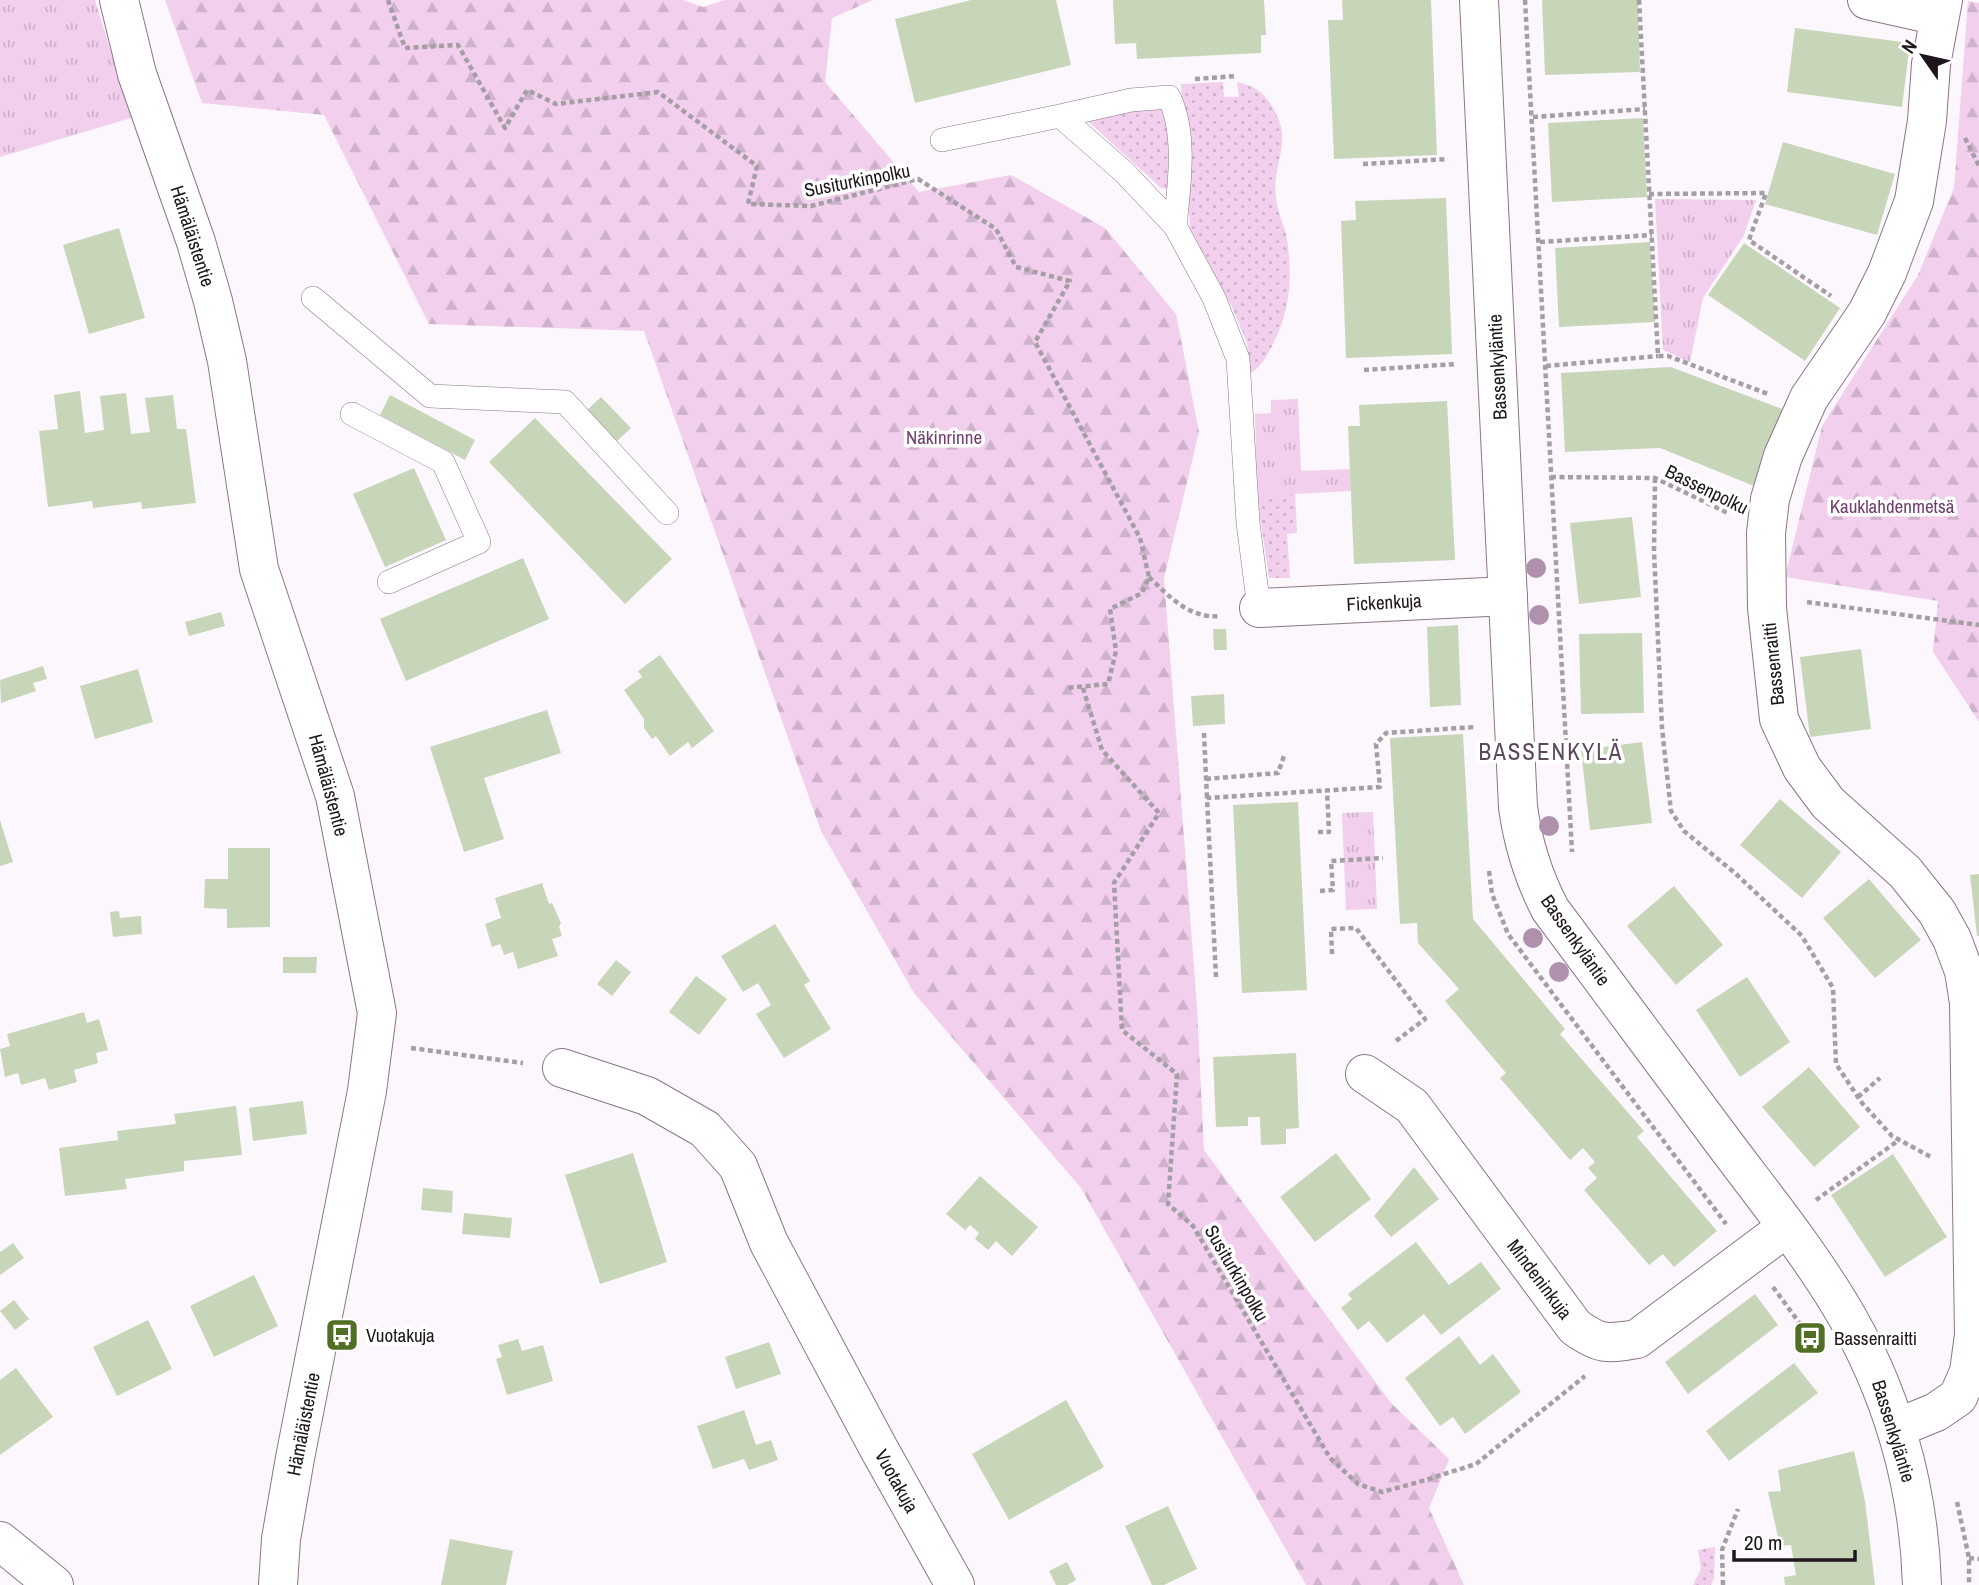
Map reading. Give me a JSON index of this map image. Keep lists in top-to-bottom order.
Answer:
{
  "streets": {
    "street": [
      "Hämäläistentie",
      "Bassenkyläntie",
      "Fickenkuja",
      "Bassenraitti",
      "Mindeninkuja",
      "Vuotakuja"
    ],
    "path": ["Susiturkinpolku", "Bassenpolku"]
  },
  "crossings": [
    ["Susiturkinpolku", "Mindeninkuja"],
    ["Bassenkyläntie", "Fickenkuja"],
    ["Bassenkyläntie", "Bassenraitti"],
    ["Bassenpolku", "Bassenraitti"]
  ],
  "districts": ["BASSENKYLÄ"],
  "parks": ["Näkinrinne", "Kauklahdenmetsä"],
  "places": {
    "bus stop": ["Vuotakuja", "Bassenraitti"]
  },
  "scale_bar": "20 m",
  "north": "top left"
}
